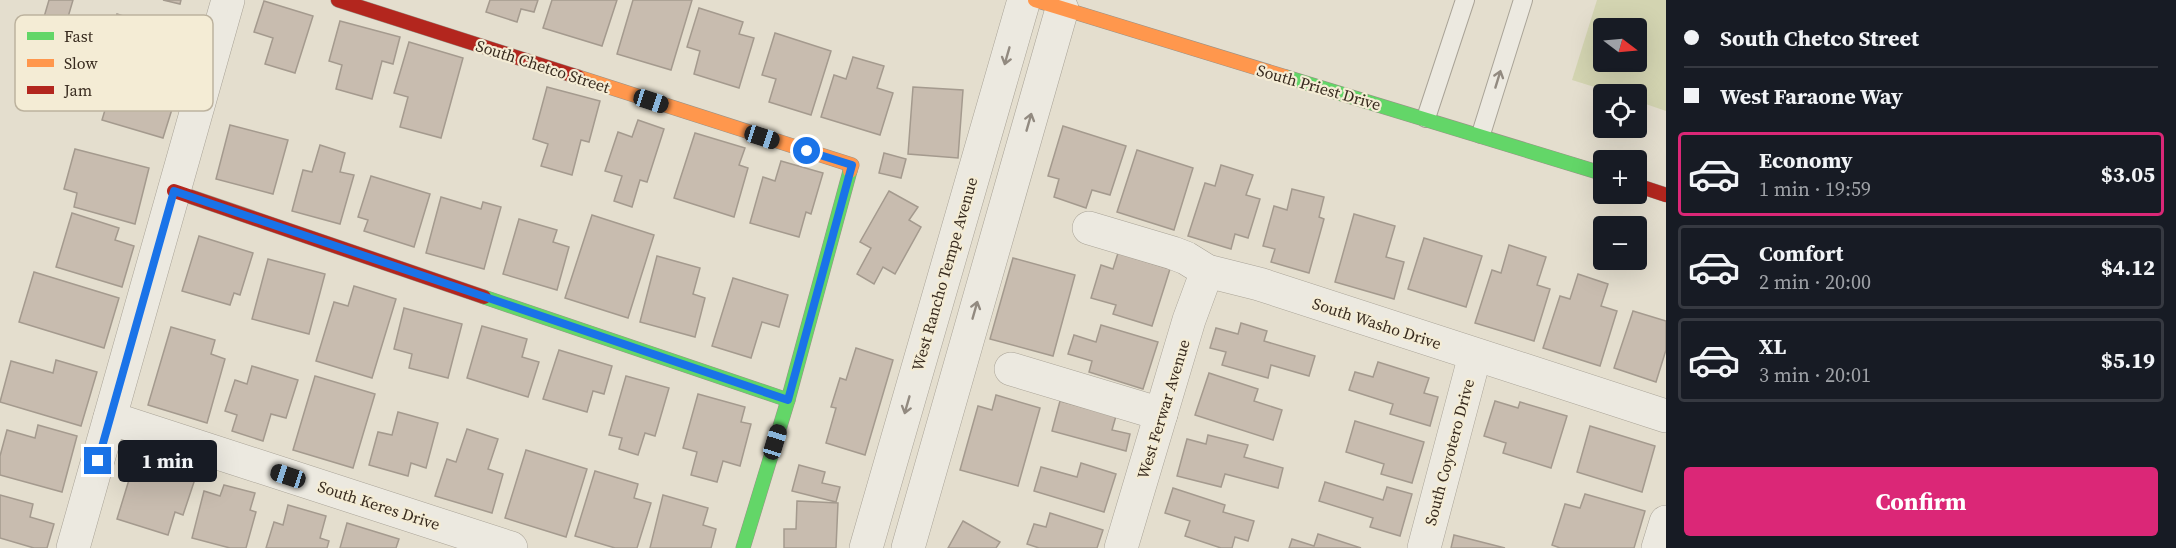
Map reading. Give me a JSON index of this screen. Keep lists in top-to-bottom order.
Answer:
{
  "streets": {
    "street": [
      "South Chetco Street",
      "South Priest Drive",
      "West Rancho Tempe Avenue",
      "South Washo Drive",
      "West Ferwar Avenue",
      "South Coyotero Drive",
      "South Keres Drive"
    ]
  },
  "crossings": [
    ["South Washo Drive", "West Ferwar Avenue"],
    ["South Washo Drive", "South Coyotero Drive"]
  ],
  "legend": ["Fast", "Slow", "Jam"],
  "north": "right",
  "page": {
    "banner": ["South Chetco Street", "West Faraone Way"],
    "map_buttons": ["+", "−"],
    "list": [
      {
        "name": "Economy",
        "note": "1 min · 19:59",
        "value": "$3.05"
      },
      {
        "name": "Comfort",
        "note": "2 min · 20:00",
        "value": "$4.12"
      },
      {
        "name": "XL",
        "note": "3 min · 20:01",
        "value": "$5.19"
      }
    ],
    "bubble": "1 min",
    "buttons": "Confirm"
  }
}
